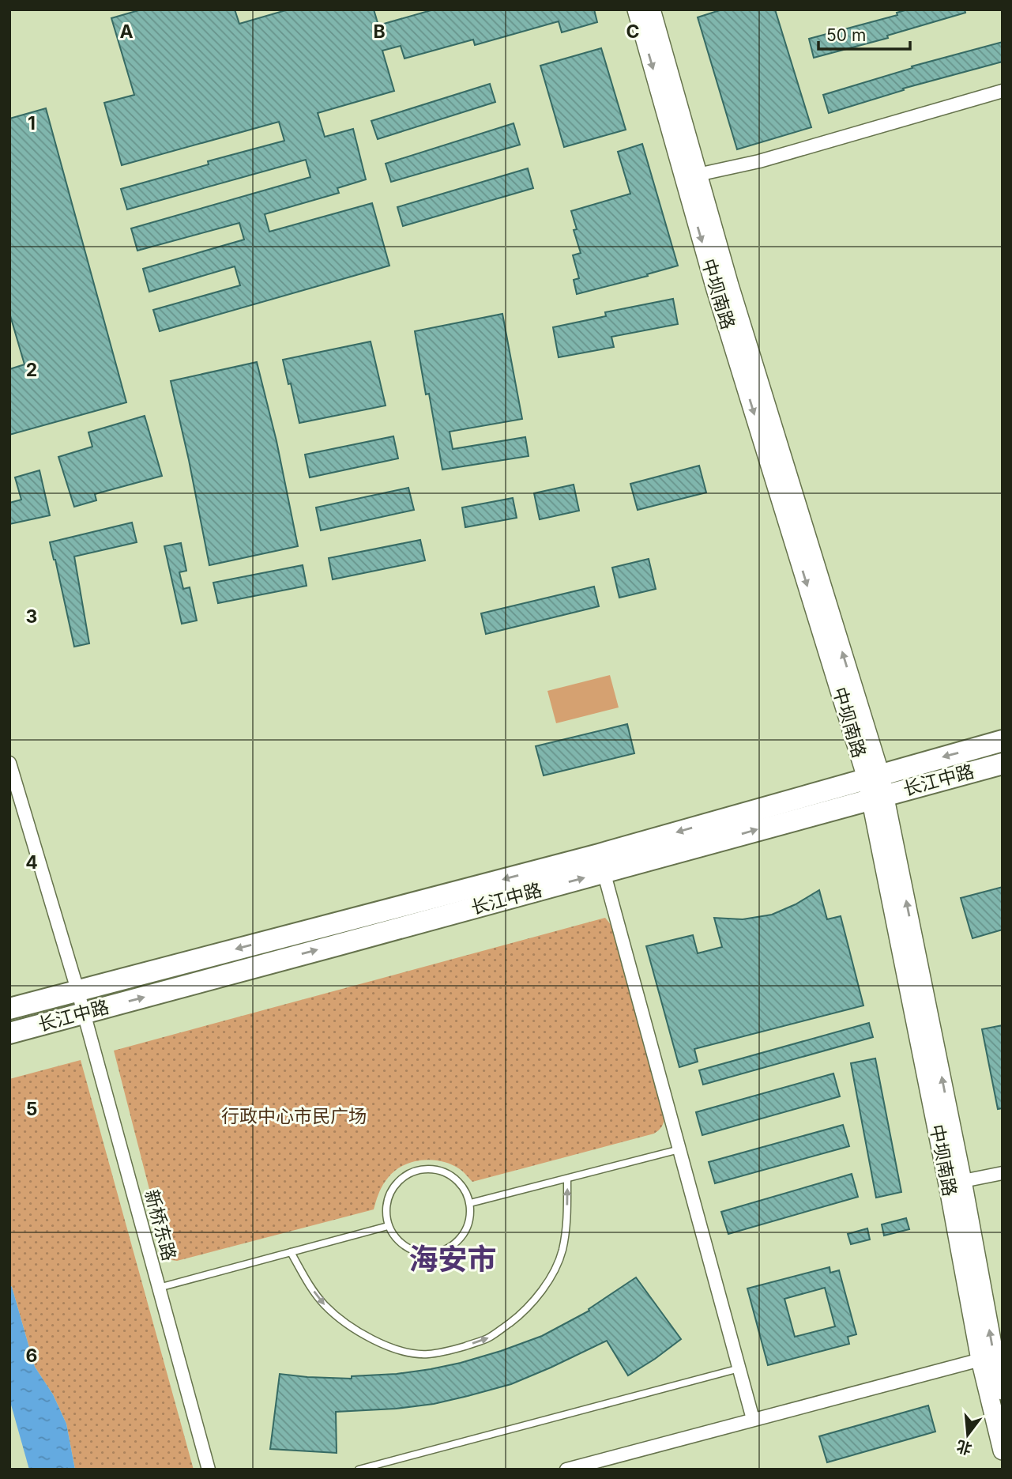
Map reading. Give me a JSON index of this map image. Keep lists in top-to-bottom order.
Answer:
{
  "streets": {
    "main road": ["中坝南路", "长江中路"],
    "street": ["新桥东路"]
  },
  "crossings": [
    ["中坝南路", "长江中路"],
    ["长江中路", "新桥东路"]
  ],
  "districts": ["海安市"],
  "parks": ["行政中心市民广场"],
  "scale_bar": "50 m",
  "north": "bottom",
  "grid": {
    "columns": ["A", "B", "C"],
    "rows": [
      "1",
      "2",
      "3",
      "4",
      "5",
      "6"
    ]
  }
}
